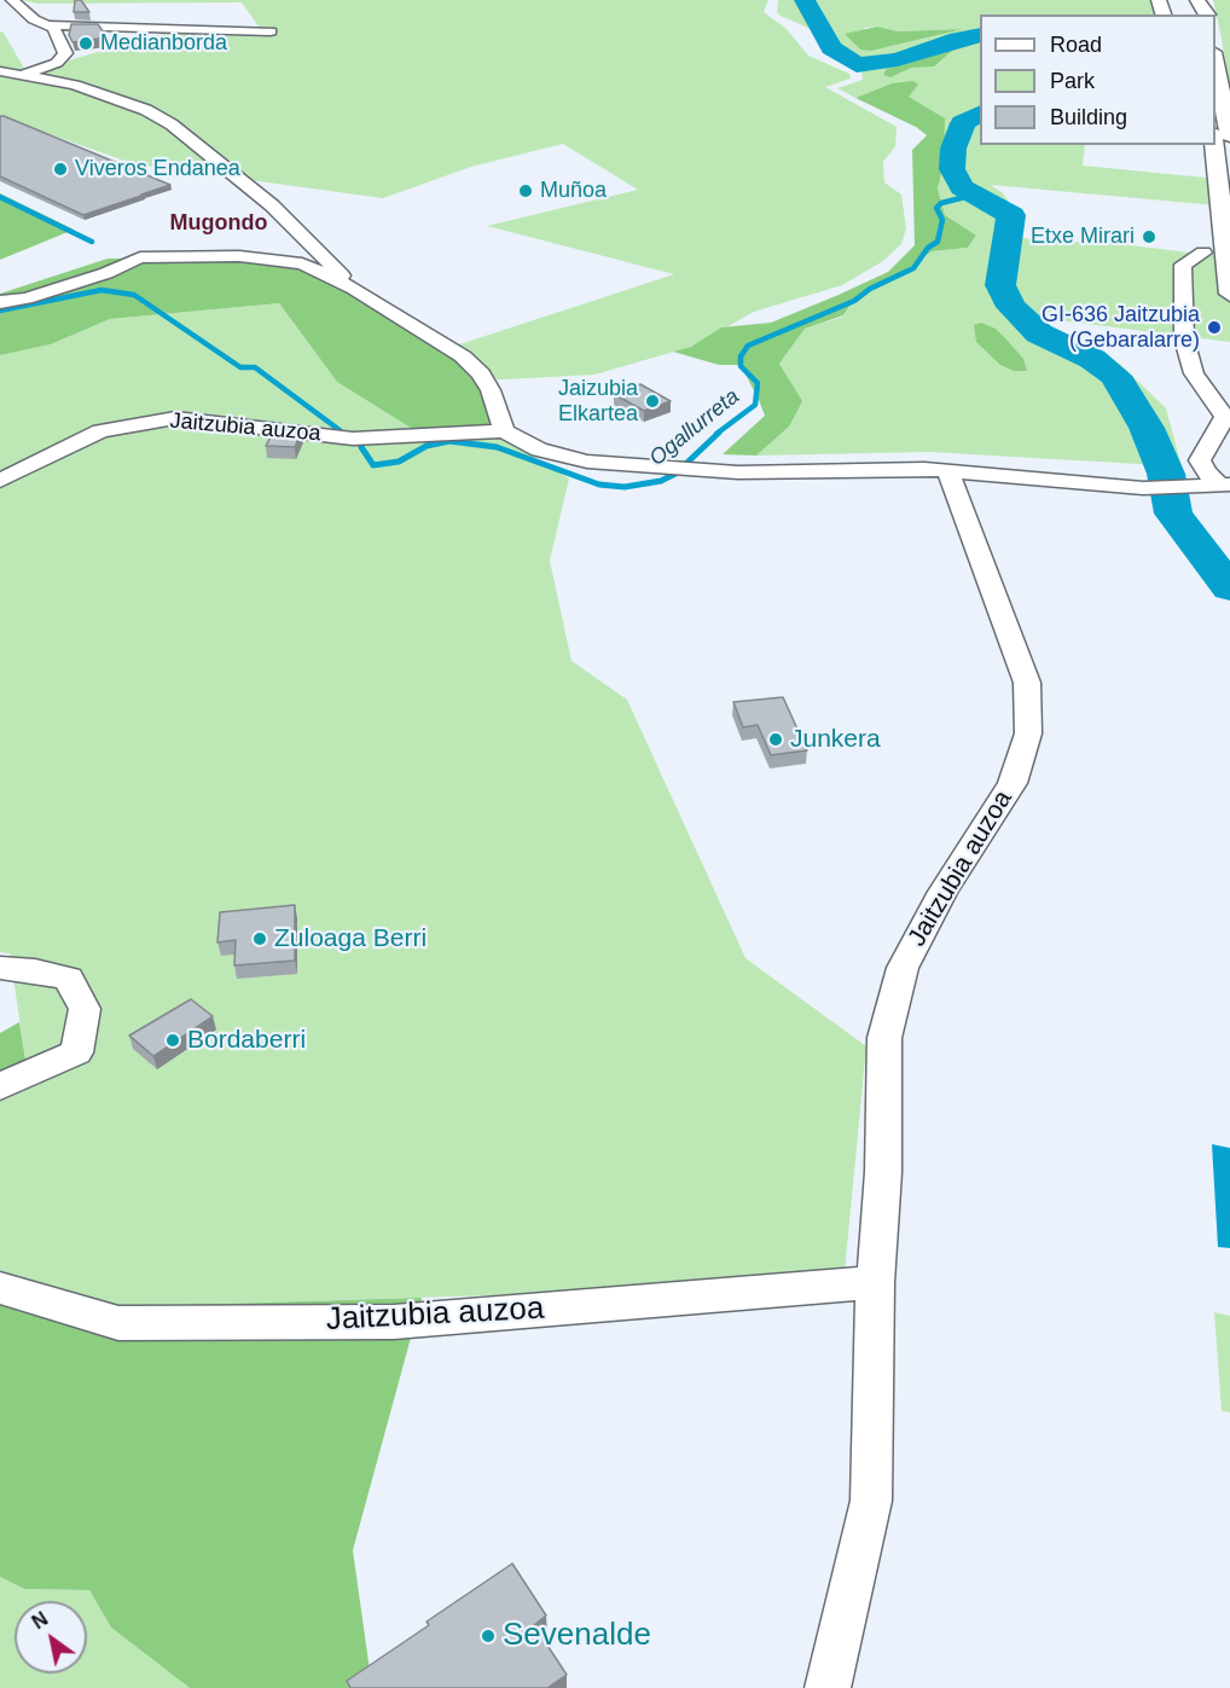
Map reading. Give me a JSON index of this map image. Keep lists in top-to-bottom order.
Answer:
{
  "streets": {
    "street": ["Jaitzubia auzoa"]
  },
  "districts": ["Mugondo"],
  "water": ["Ogallurreta"],
  "places": [
    "Medianborda",
    "Viveros Endanea",
    "Muñoa",
    "Etxe Mirari",
    "GI-636 Jaitzubia (Gebaralarre)",
    "Jaizubia Elkartea",
    "Junkera",
    "Zuloaga Berri",
    "Bordaberri",
    "Sevenalde"
  ],
  "legend": ["Road", "Park", "Building"],
  "north": "top left"
}
